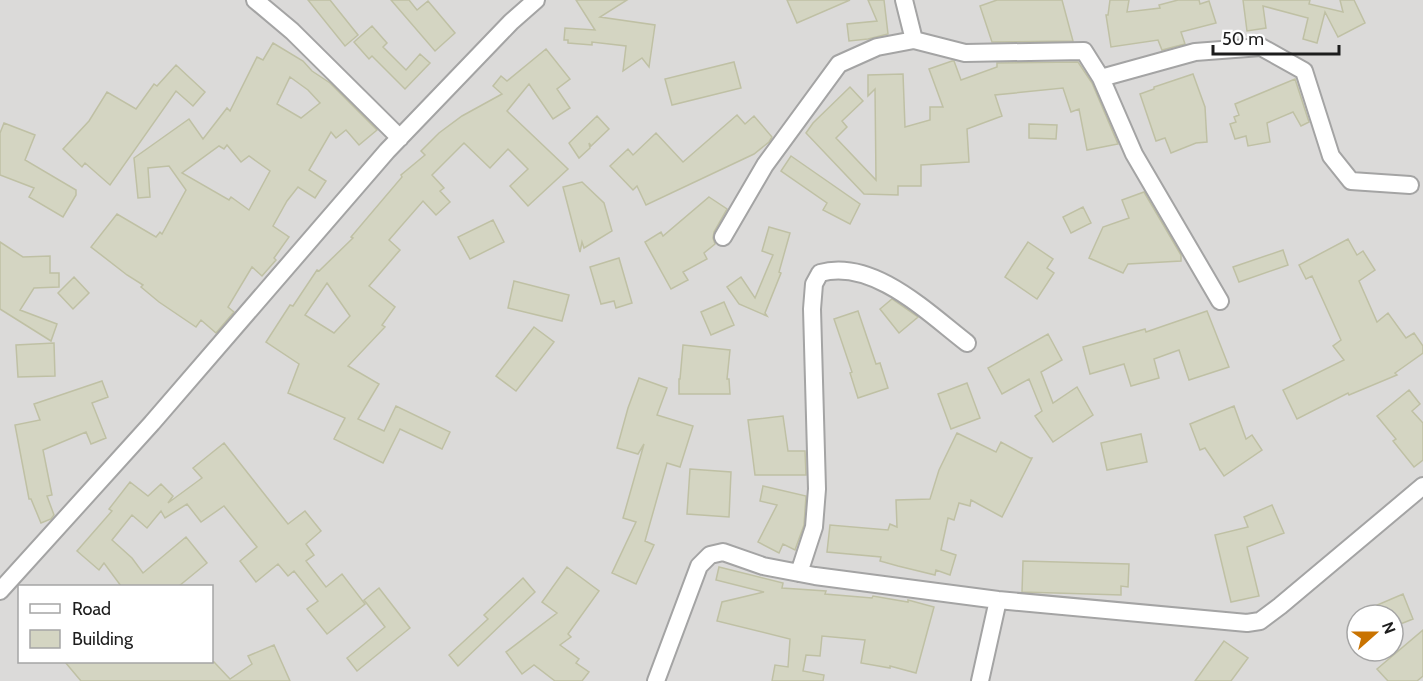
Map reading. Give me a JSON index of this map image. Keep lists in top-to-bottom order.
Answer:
{
  "legend": ["Road", "Building"],
  "scale_bar": "50 m",
  "north": "right"
}
